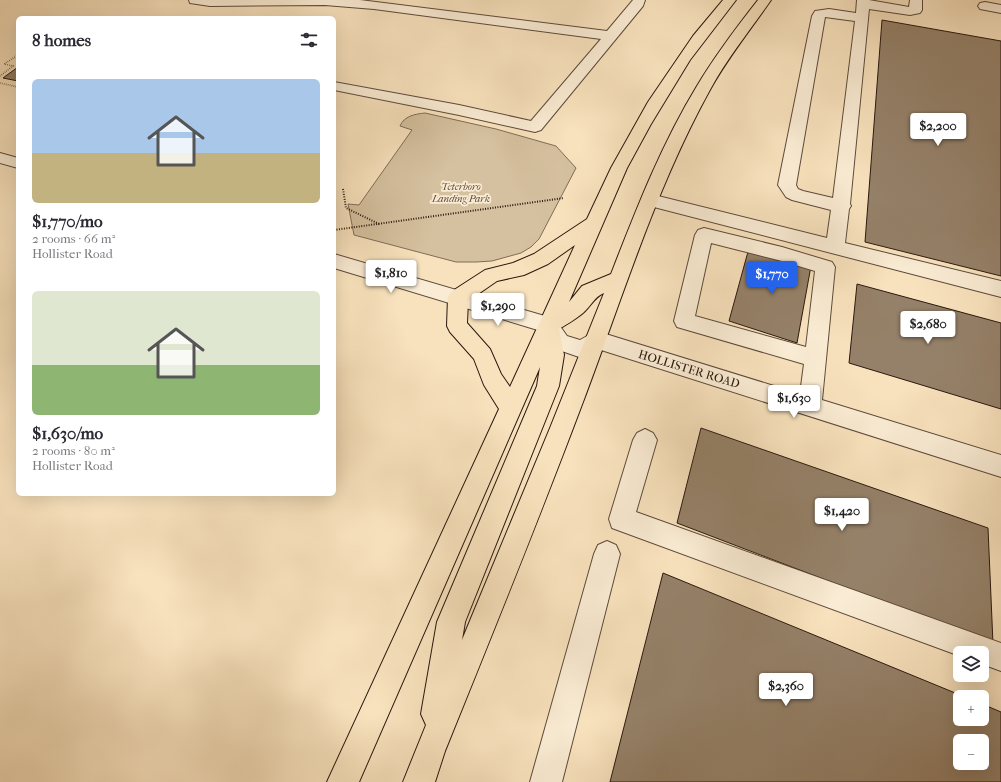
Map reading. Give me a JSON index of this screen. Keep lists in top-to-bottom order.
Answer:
{
  "streets": {
    "street": ["HOLLISTER ROAD"]
  },
  "parks": ["Teterboro Landing Park"],
  "page": {
    "heading": "8 homes",
    "list": [
      {
        "name": "$1,770/mo",
        "note": "2 rooms · 66 m² · Hollister Road"
      },
      {
        "name": "$1,630/mo",
        "note": "2 rooms · 80 m² · Hollister Road"
      }
    ],
    "price": [
      "$2,200",
      "$1,810",
      "$1,770",
      "$1,290",
      "$2,680",
      "$1,630",
      "$1,420",
      "$2,360"
    ],
    "map_buttons": ["+", "−"]
  }
}
